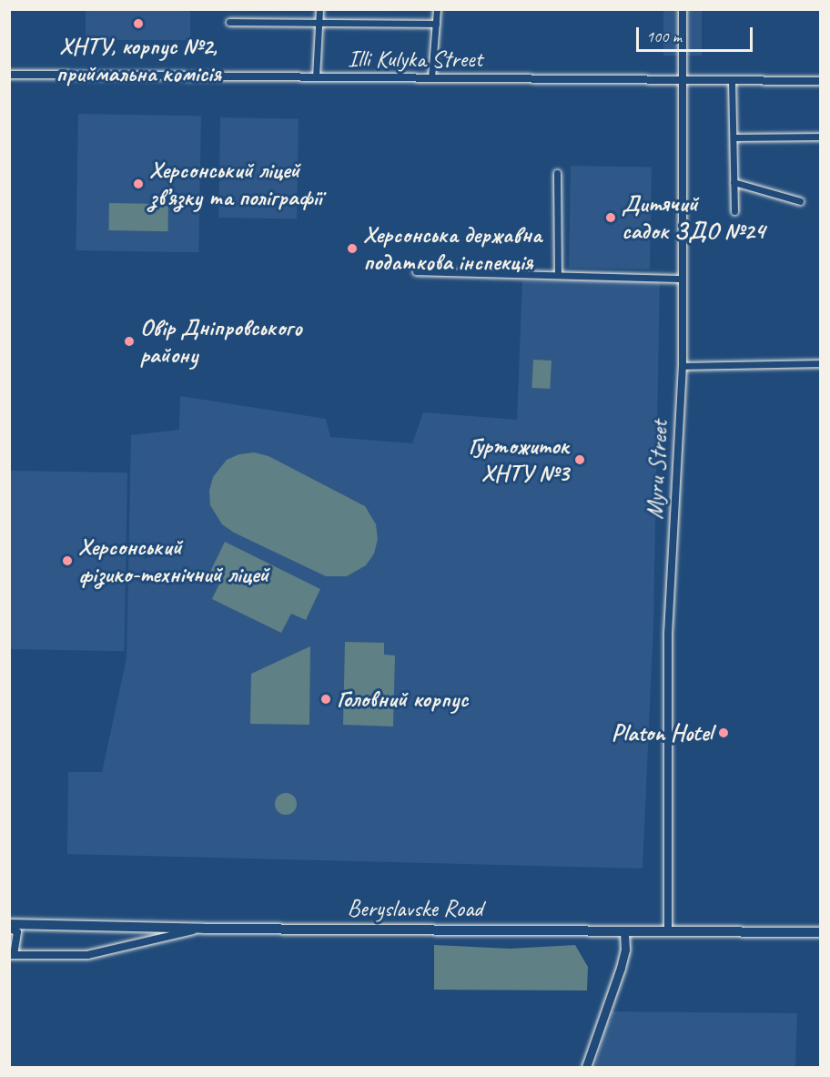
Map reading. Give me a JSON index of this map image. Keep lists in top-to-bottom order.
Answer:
{
  "streets": {
    "main road": ["Beryslavske Road"],
    "street": ["Illi Kulyka Street", "Myru Street"]
  },
  "crossings": [
    ["Illi Kulyka Street", "Myru Street"],
    ["Myru Street", "Beryslavske Road"]
  ],
  "places": [
    "ХНТУ, корпус №2, приймальна комісія",
    "Херсонський ліцей зв’язку та поліграфії",
    "Дитячий садок ЗДО №24",
    "Херсонська державна податкова інспекція",
    "Овір Дніпровського району",
    "Гуртожиток ХНТУ №3",
    "Херсонський фізико-технічний ліцей",
    "Головний корпус",
    "Platon Hotel"
  ],
  "scale_bar": "100 m"
}
